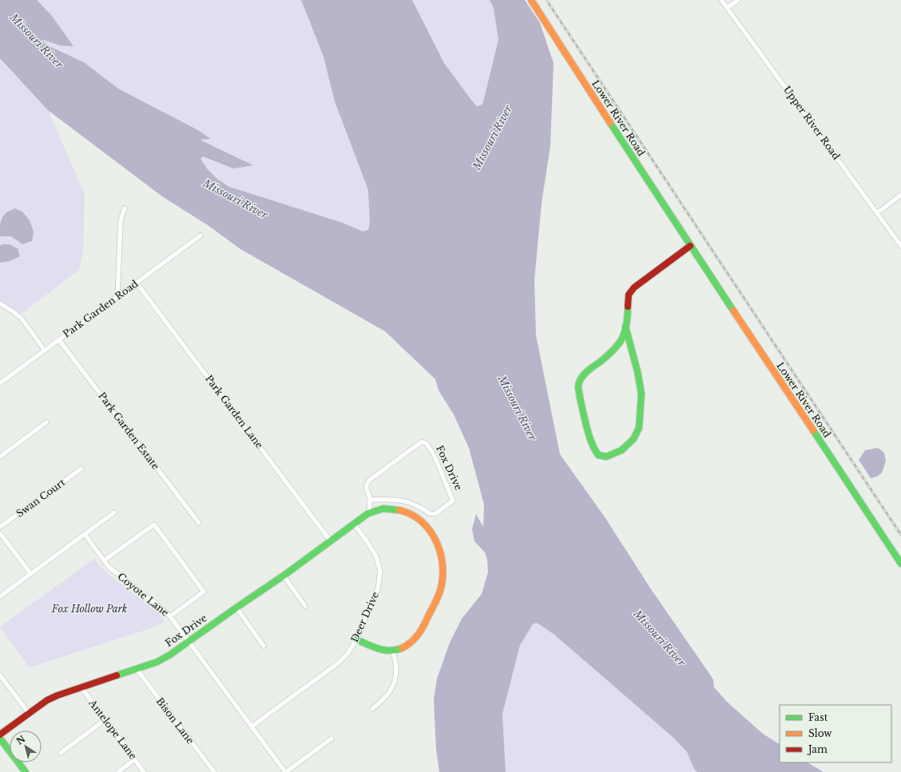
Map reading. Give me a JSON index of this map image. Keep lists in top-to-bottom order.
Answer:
{
  "streets": {
    "street": [
      "Lower River Road",
      "Upper River Road",
      "Park Garden Road",
      "Park Garden Lane",
      "Park Garden Estate",
      "Fox Drive",
      "Swan Court",
      "Coyote Lane",
      "Deer Drive",
      "Bison Lane",
      "Antelope Lane"
    ]
  },
  "crossings": [
    ["Park Garden Road", "Park Garden Lane"],
    ["Park Garden Road", "Park Garden Estate"],
    ["Park Garden Lane", "Fox Drive"],
    ["Fox Drive", "Coyote Lane"],
    ["Fox Drive", "Deer Drive"],
    ["Fox Drive", "Bison Lane"],
    ["Fox Drive", "Antelope Lane"],
    ["Coyote Lane", "Deer Drive"]
  ],
  "water": ["Missouri River"],
  "parks": ["Fox Hollow Park"],
  "legend": ["Fast", "Slow", "Jam"],
  "north": "top left"
}
